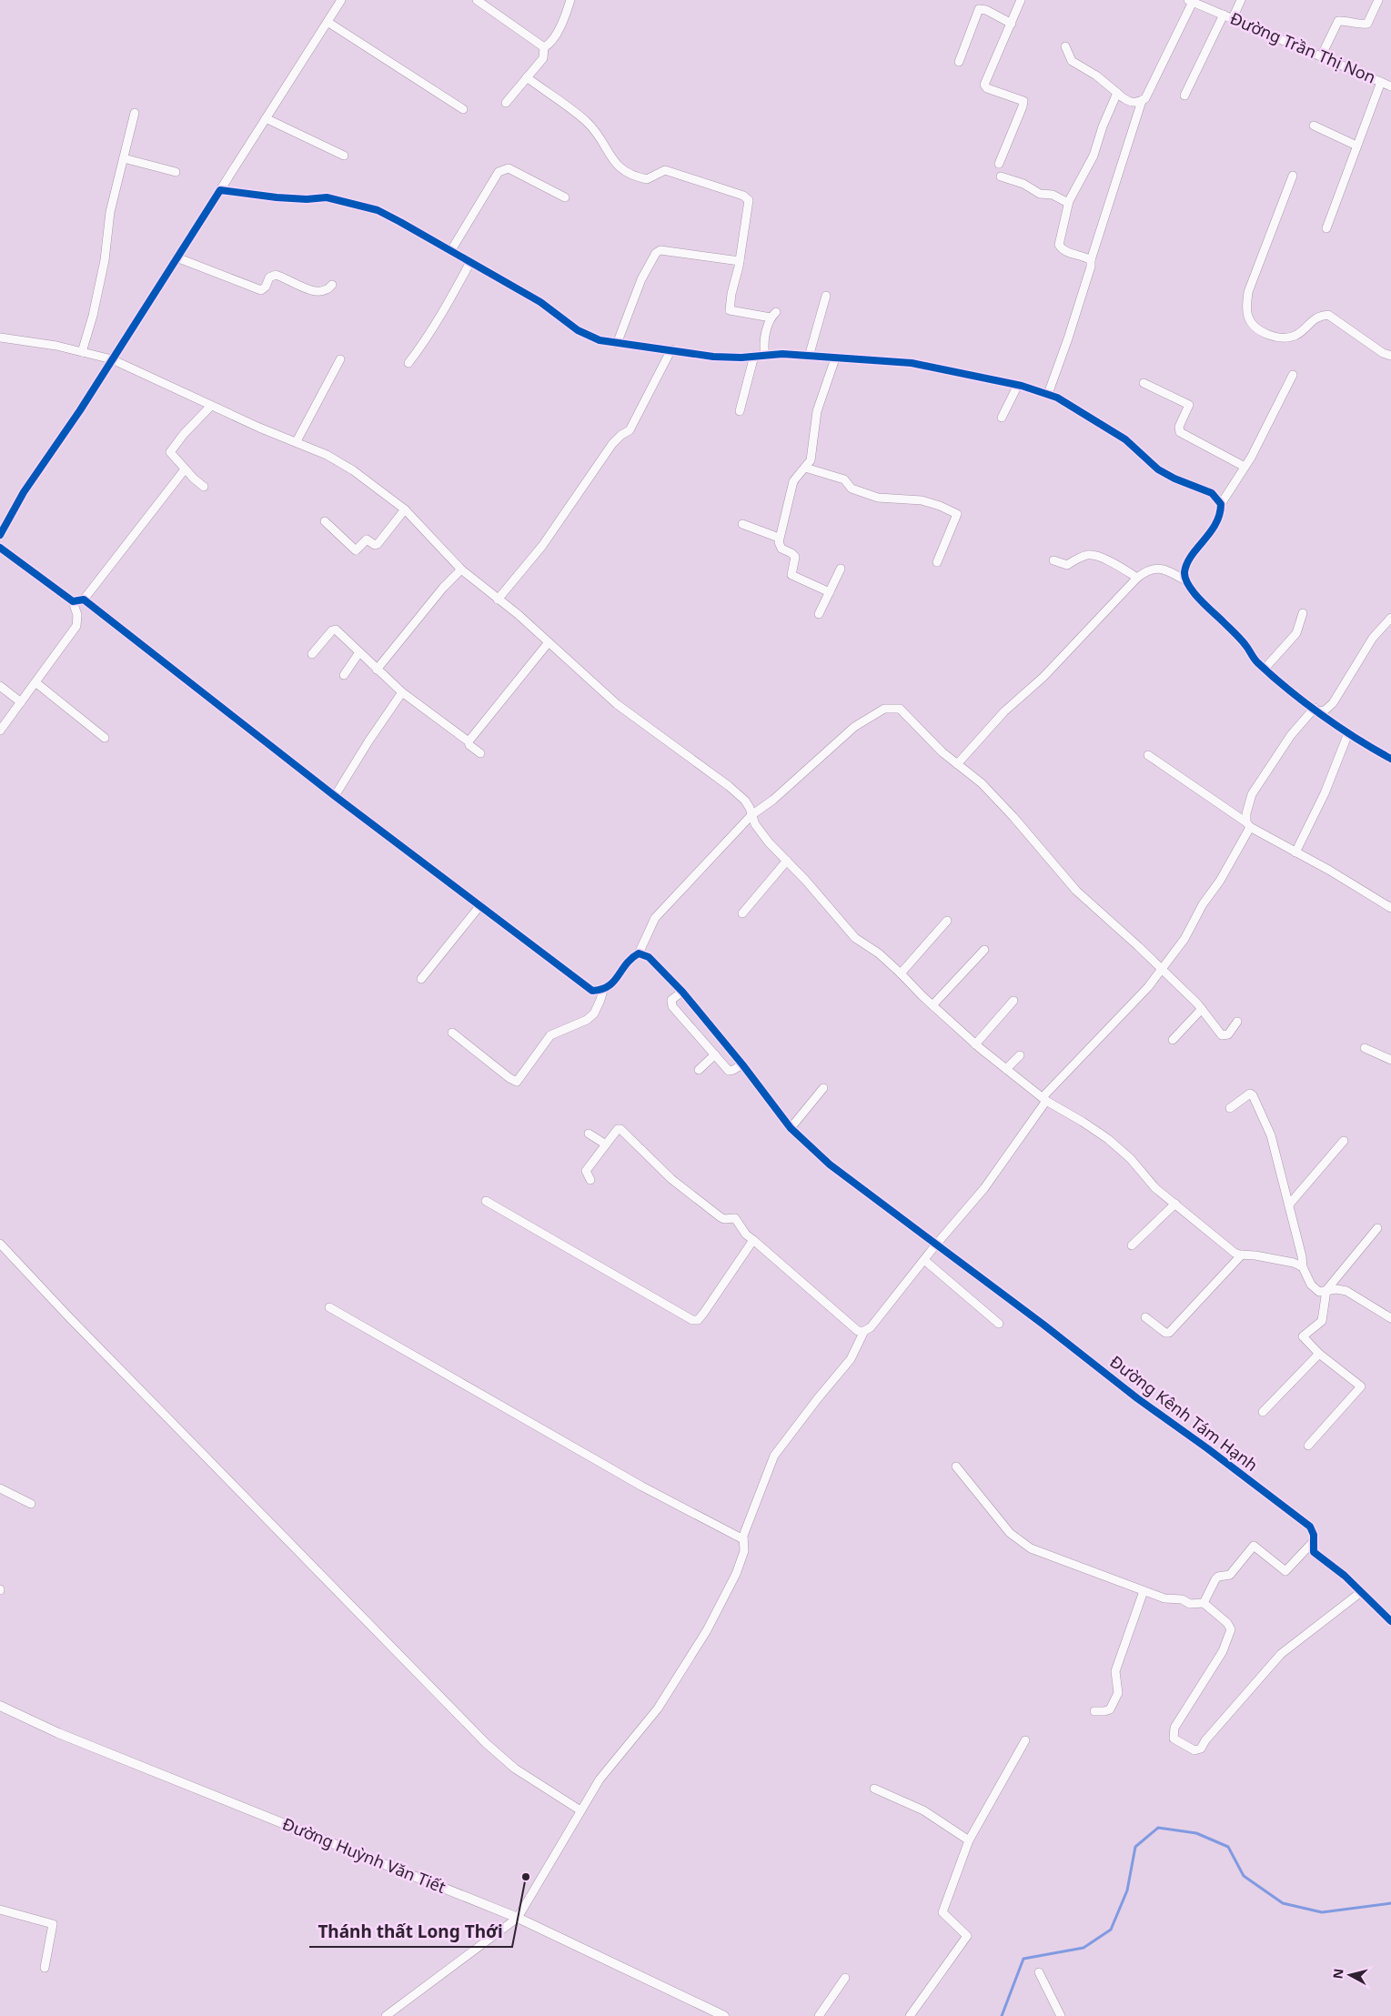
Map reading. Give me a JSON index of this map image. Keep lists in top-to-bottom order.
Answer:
{
  "streets": {
    "street": ["Đường Trần Thị Non", "Đường Kênh Tám Hạnh", "Đường Huỳnh Văn Tiết"]
  },
  "places": ["Thánh thất Long Thới"],
  "north": "left"
}
